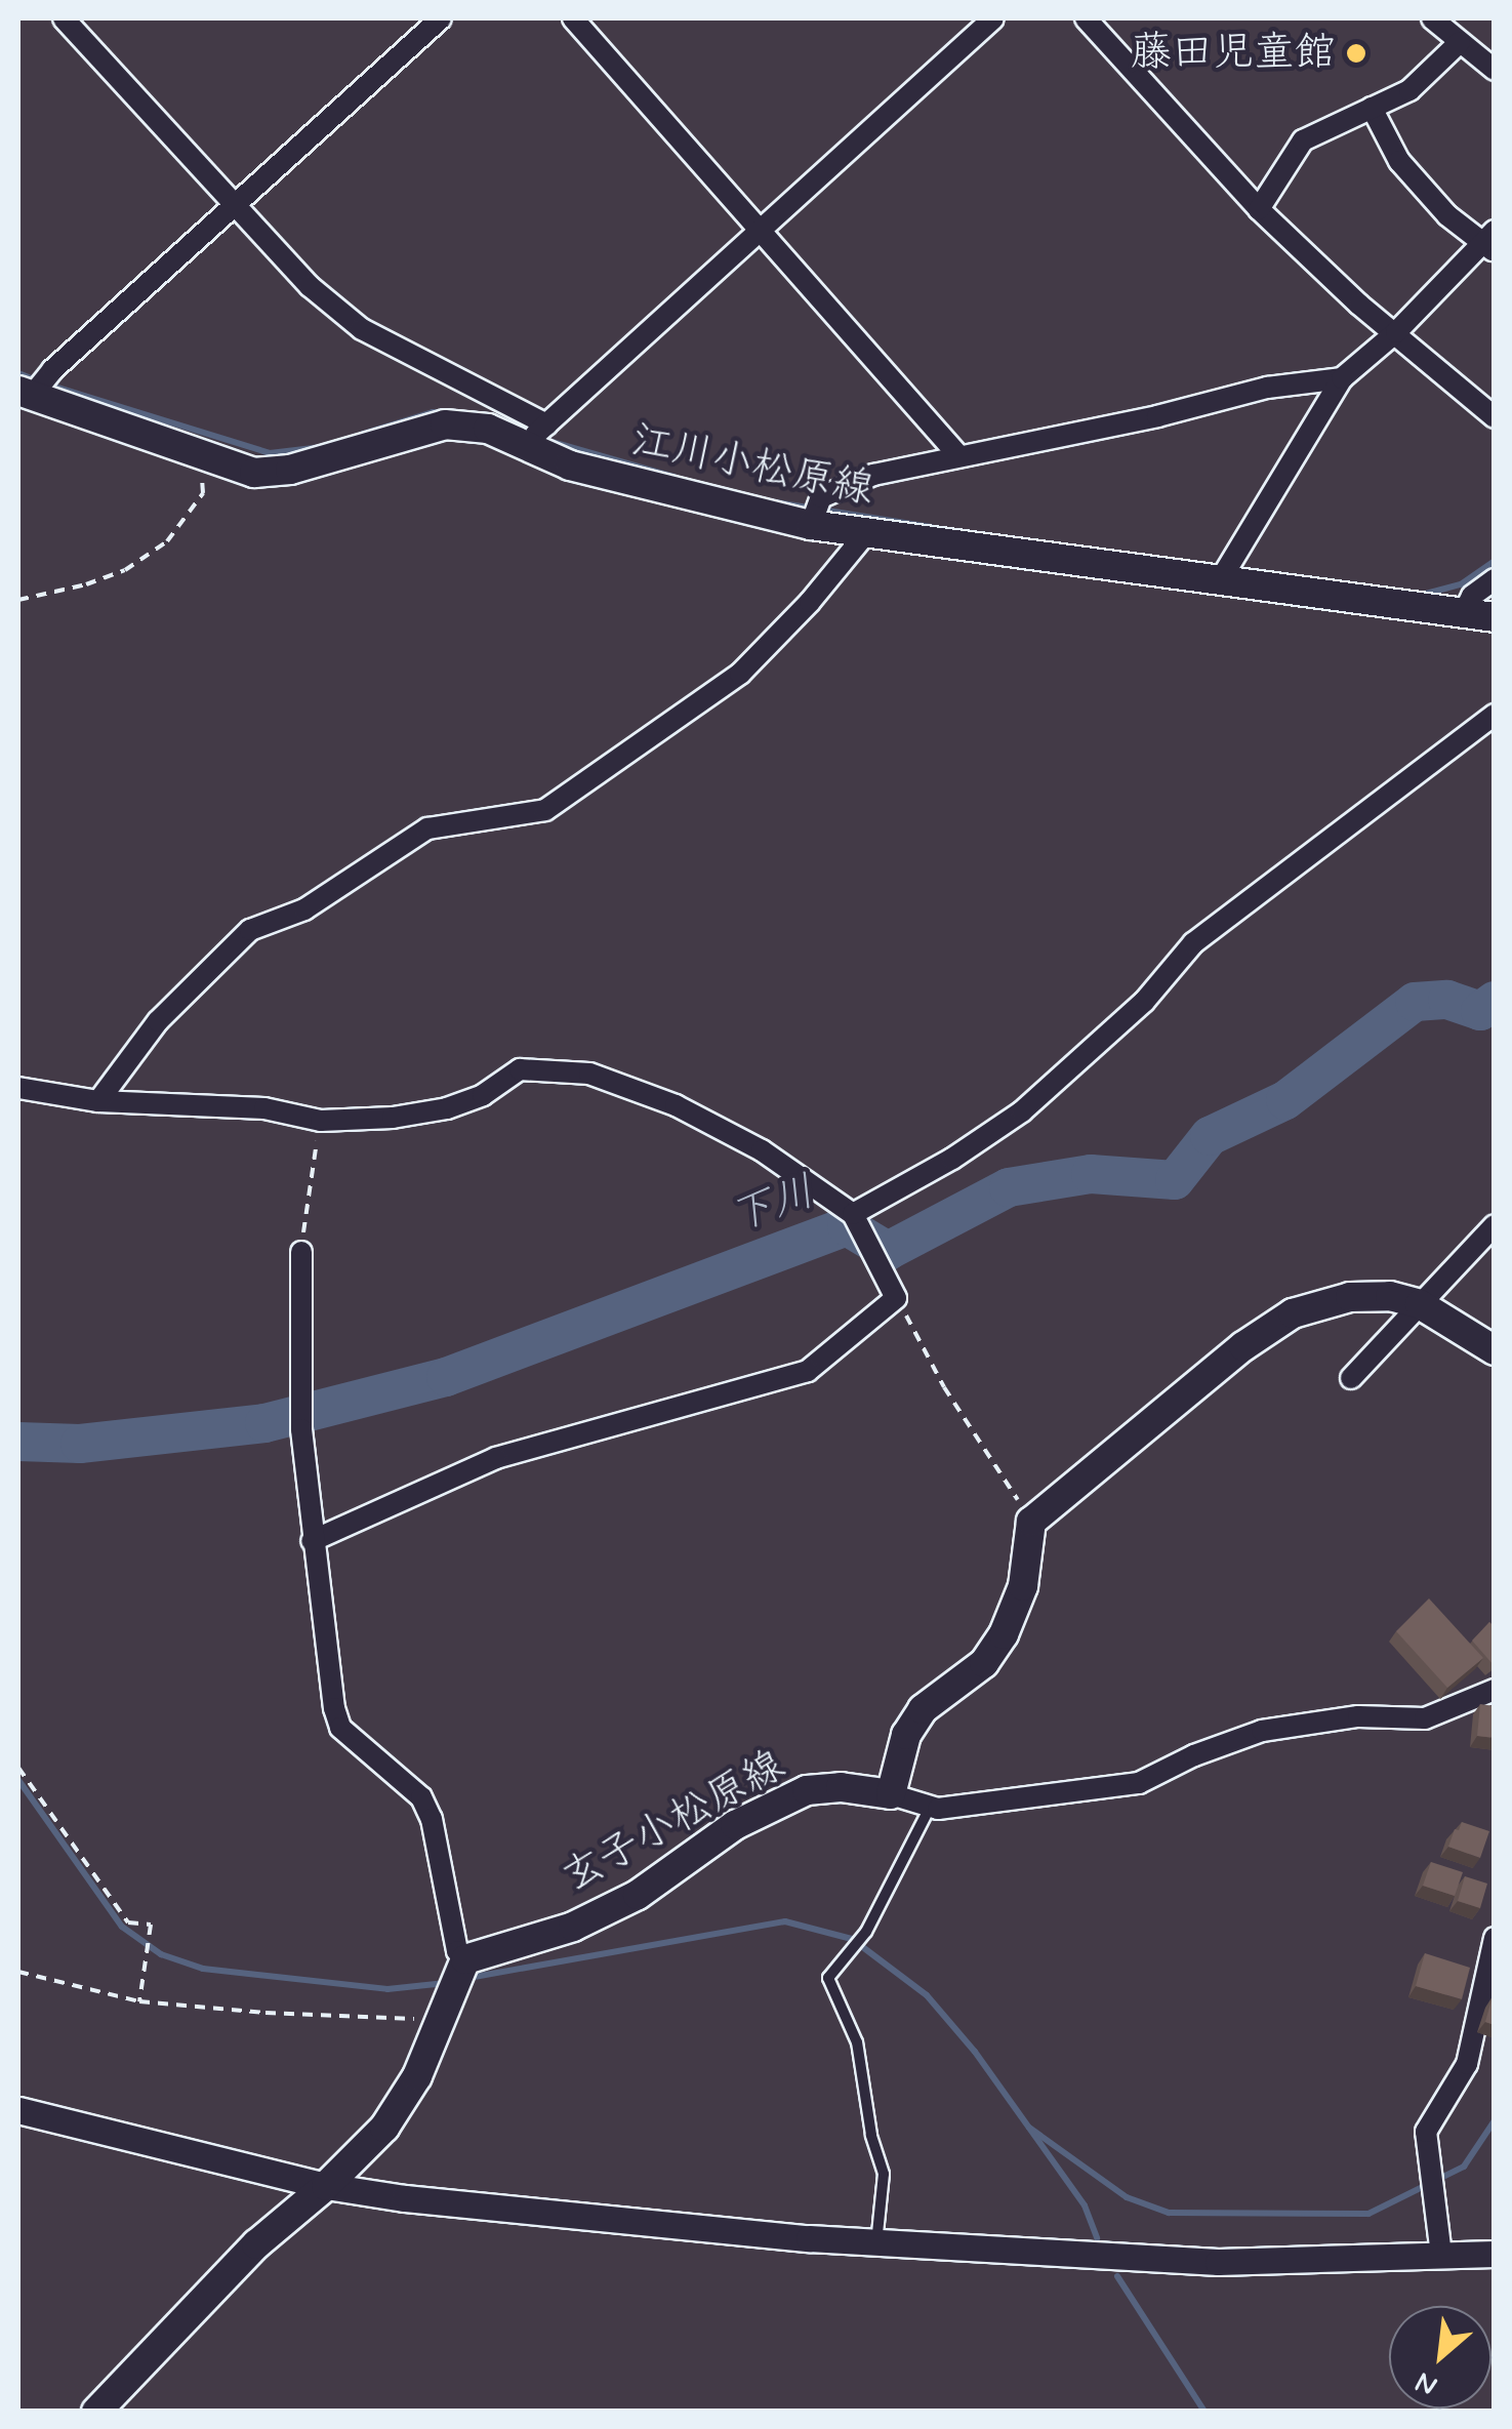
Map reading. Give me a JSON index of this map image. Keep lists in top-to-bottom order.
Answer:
{
  "streets": {
    "main road": ["江川小松原線", "玄子小松原線"]
  },
  "water": ["下川"],
  "places": ["藤田児童館"],
  "north": "bottom left"
}
